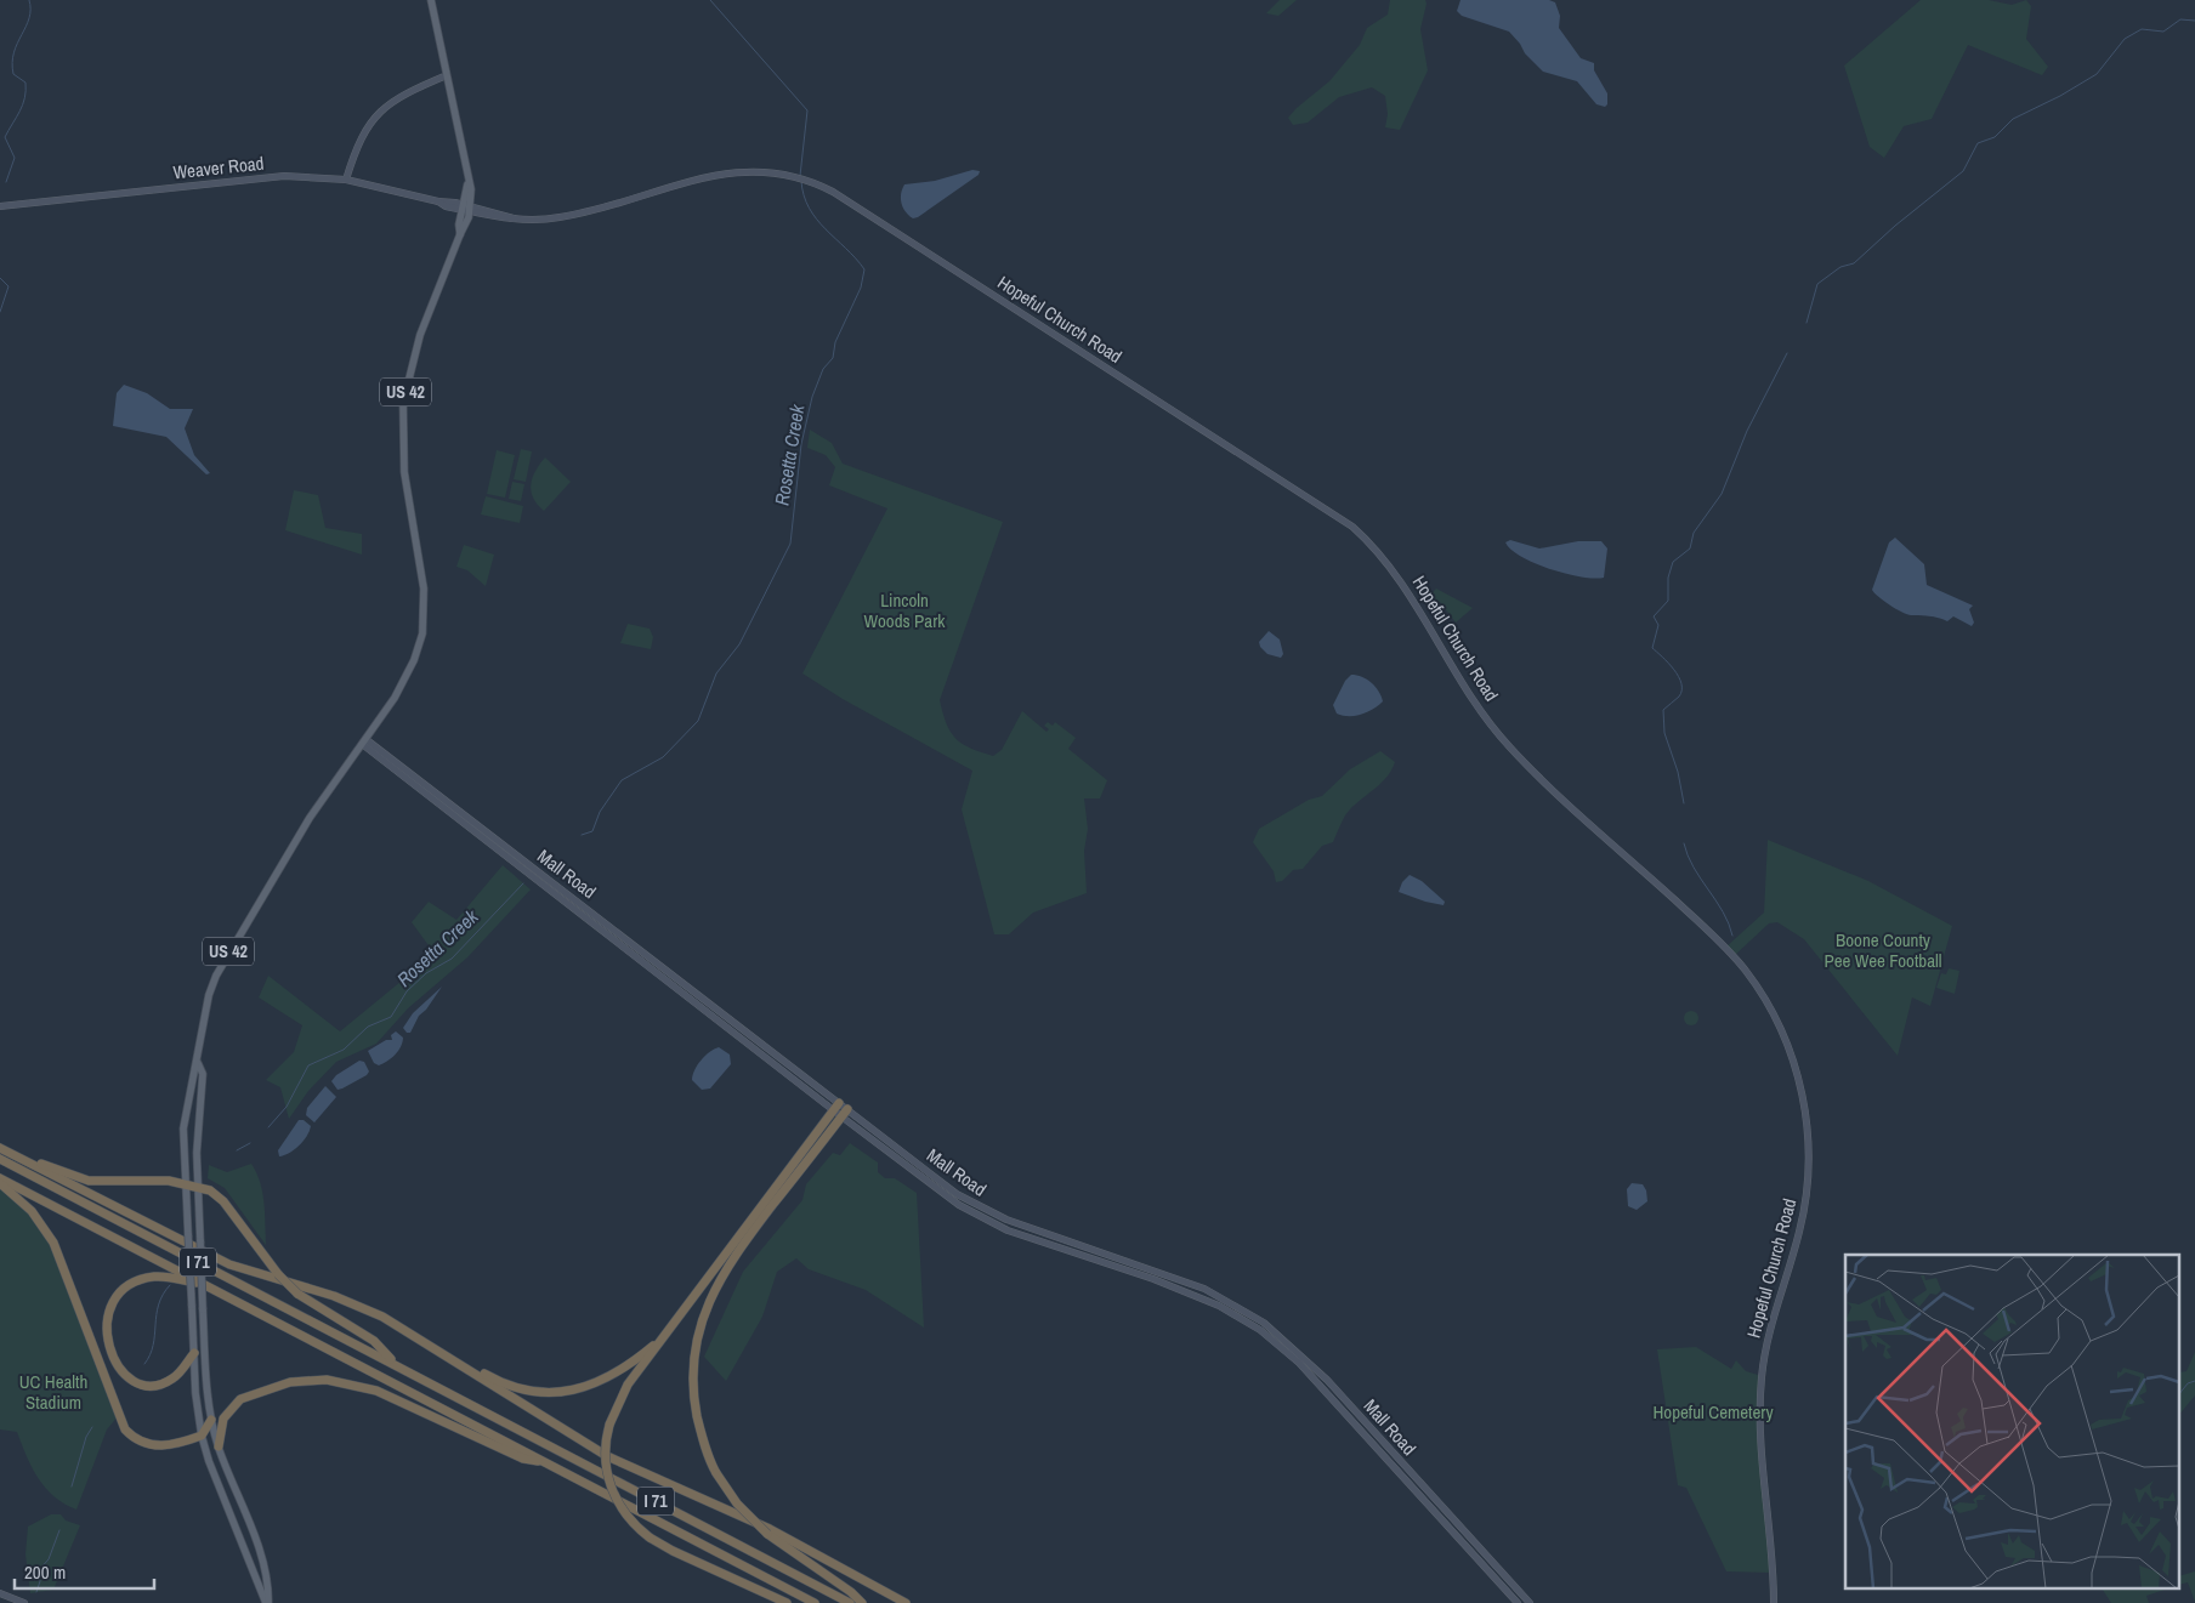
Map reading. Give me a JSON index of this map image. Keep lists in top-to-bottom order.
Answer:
{
  "streets": {
    "highway": ["I 71"],
    "main road": [
      "Weaver Road",
      "Hopeful Church Road",
      "US 42",
      "Mall Road"
    ]
  },
  "crossings": [
    ["Weaver Road", "Hopeful Church Road"],
    ["Weaver Road", "US 42"],
    ["Hopeful Church Road", "US 42"],
    ["US 42", "Mall Road"]
  ],
  "water": ["Rosetta Creek"],
  "parks": [
    "Lincoln Woods Park",
    "Boone County Pee Wee Football",
    "UC Health Stadium",
    "Hopeful Cemetery"
  ],
  "scale_bar": "200 m"
}
